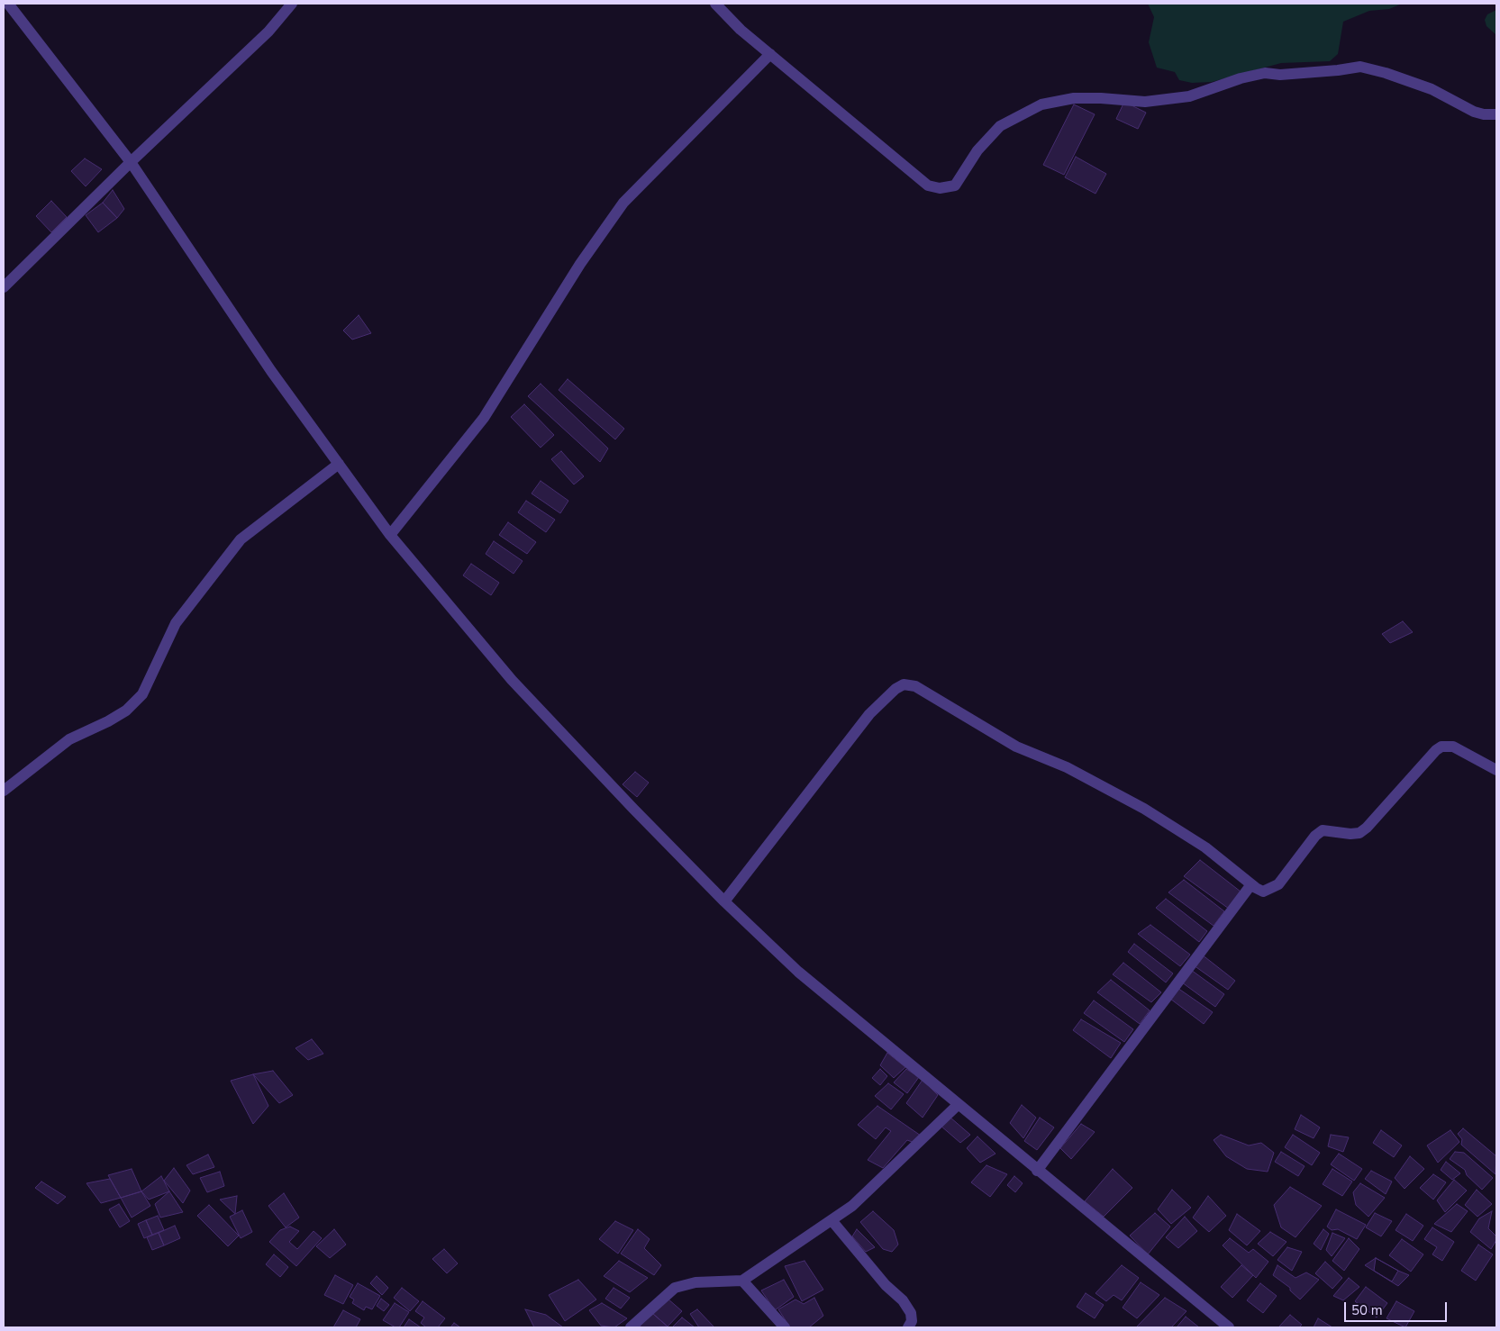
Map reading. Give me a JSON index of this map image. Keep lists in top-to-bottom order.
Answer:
{
  "scale_bar": "50 m"
}
